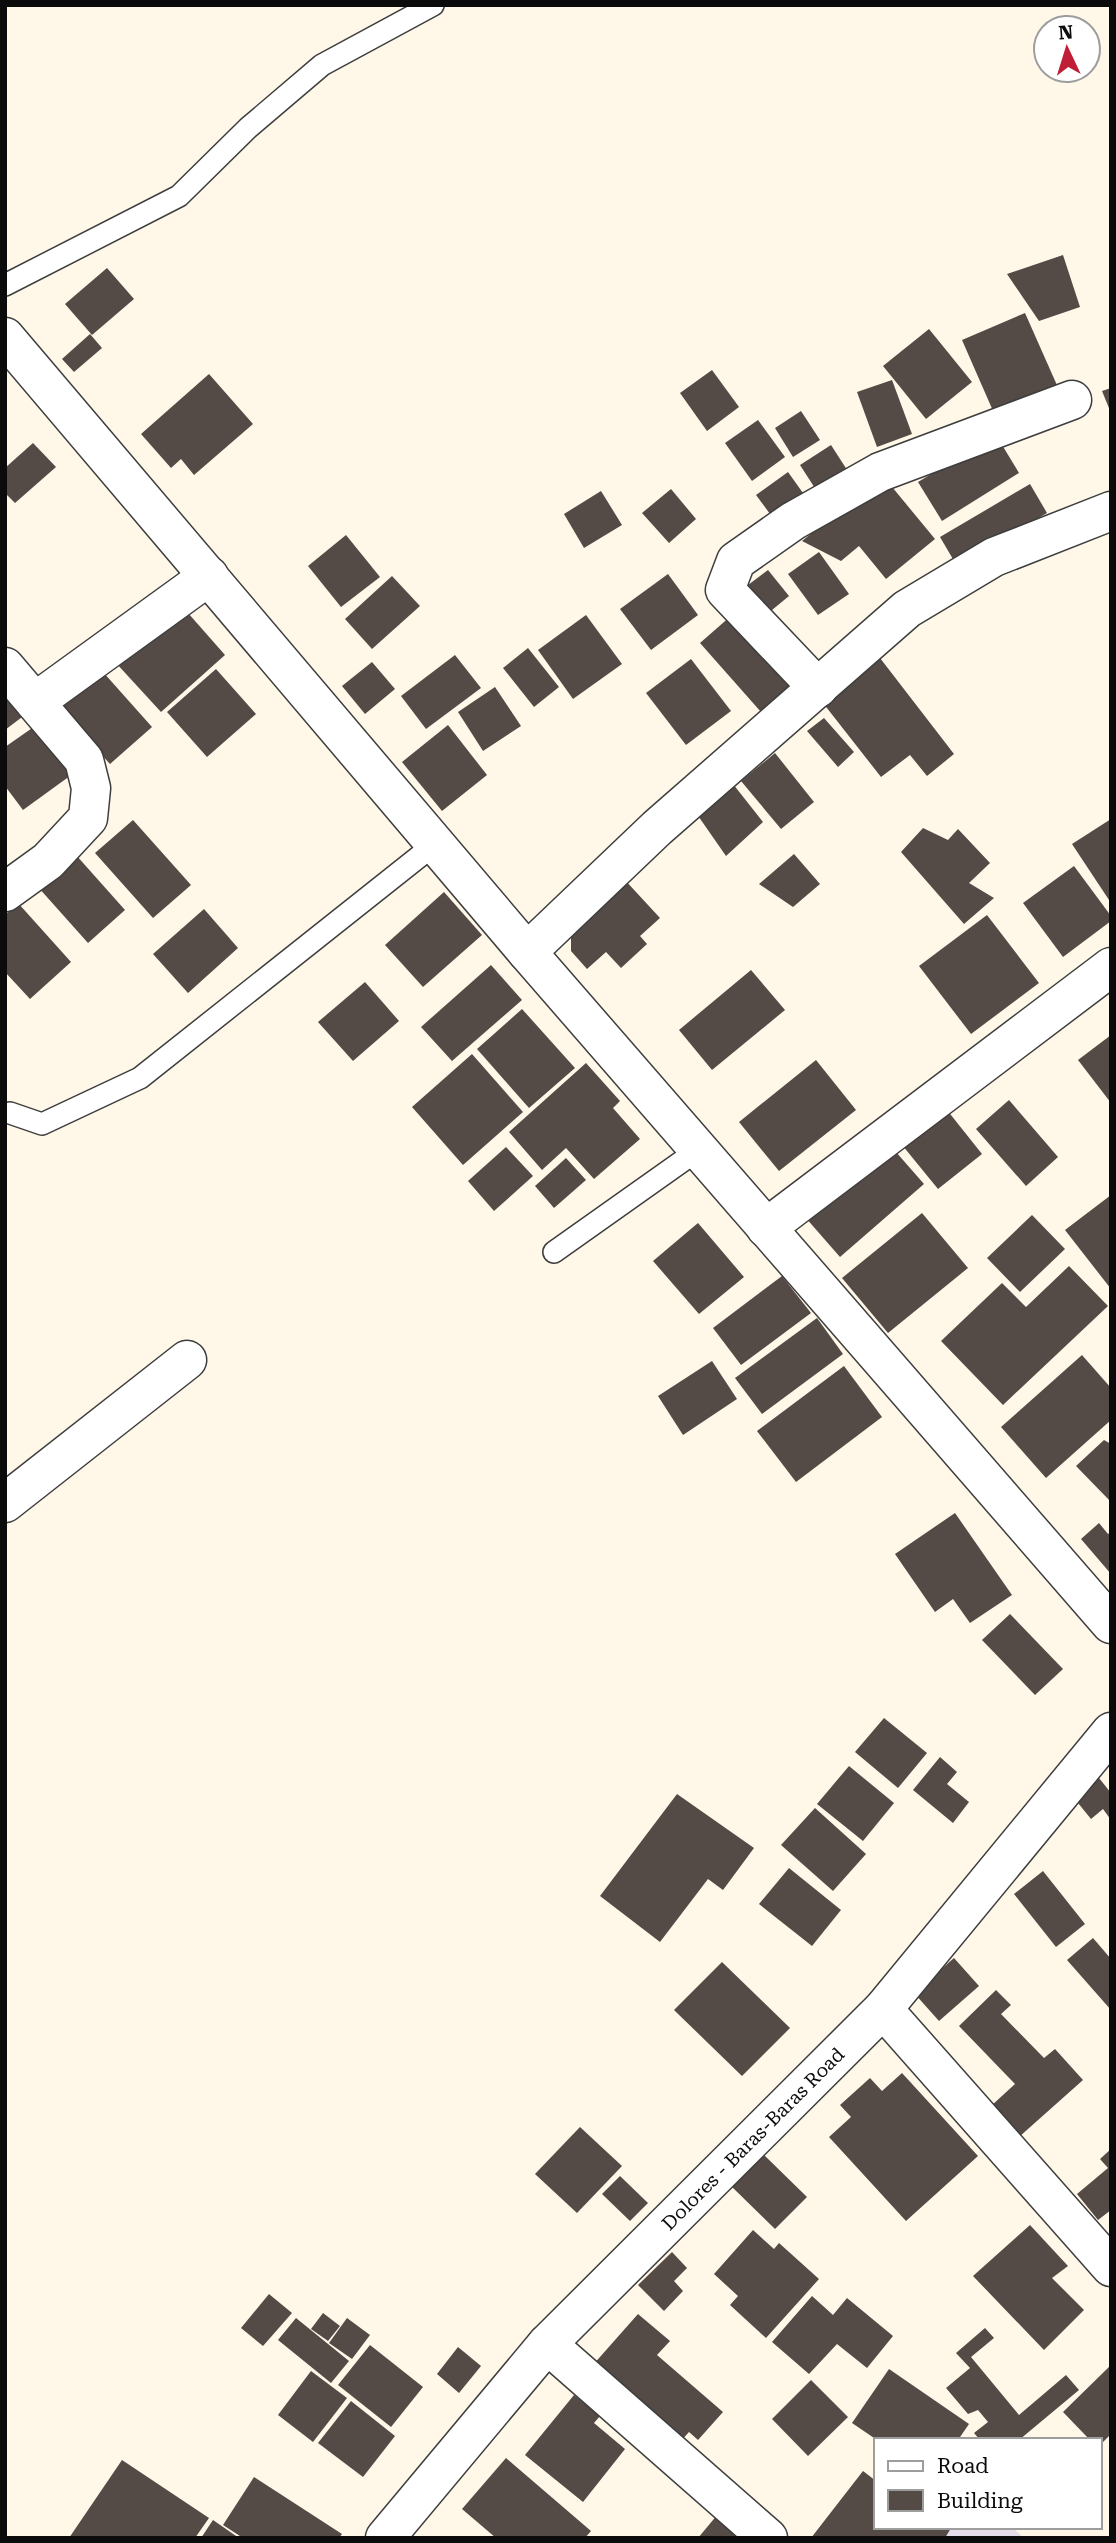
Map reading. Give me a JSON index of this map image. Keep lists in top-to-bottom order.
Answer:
{
  "streets": {
    "street": ["Dolores - Baras-Baras Road"]
  },
  "legend": ["Road", "Building"],
  "north": "top"
}
